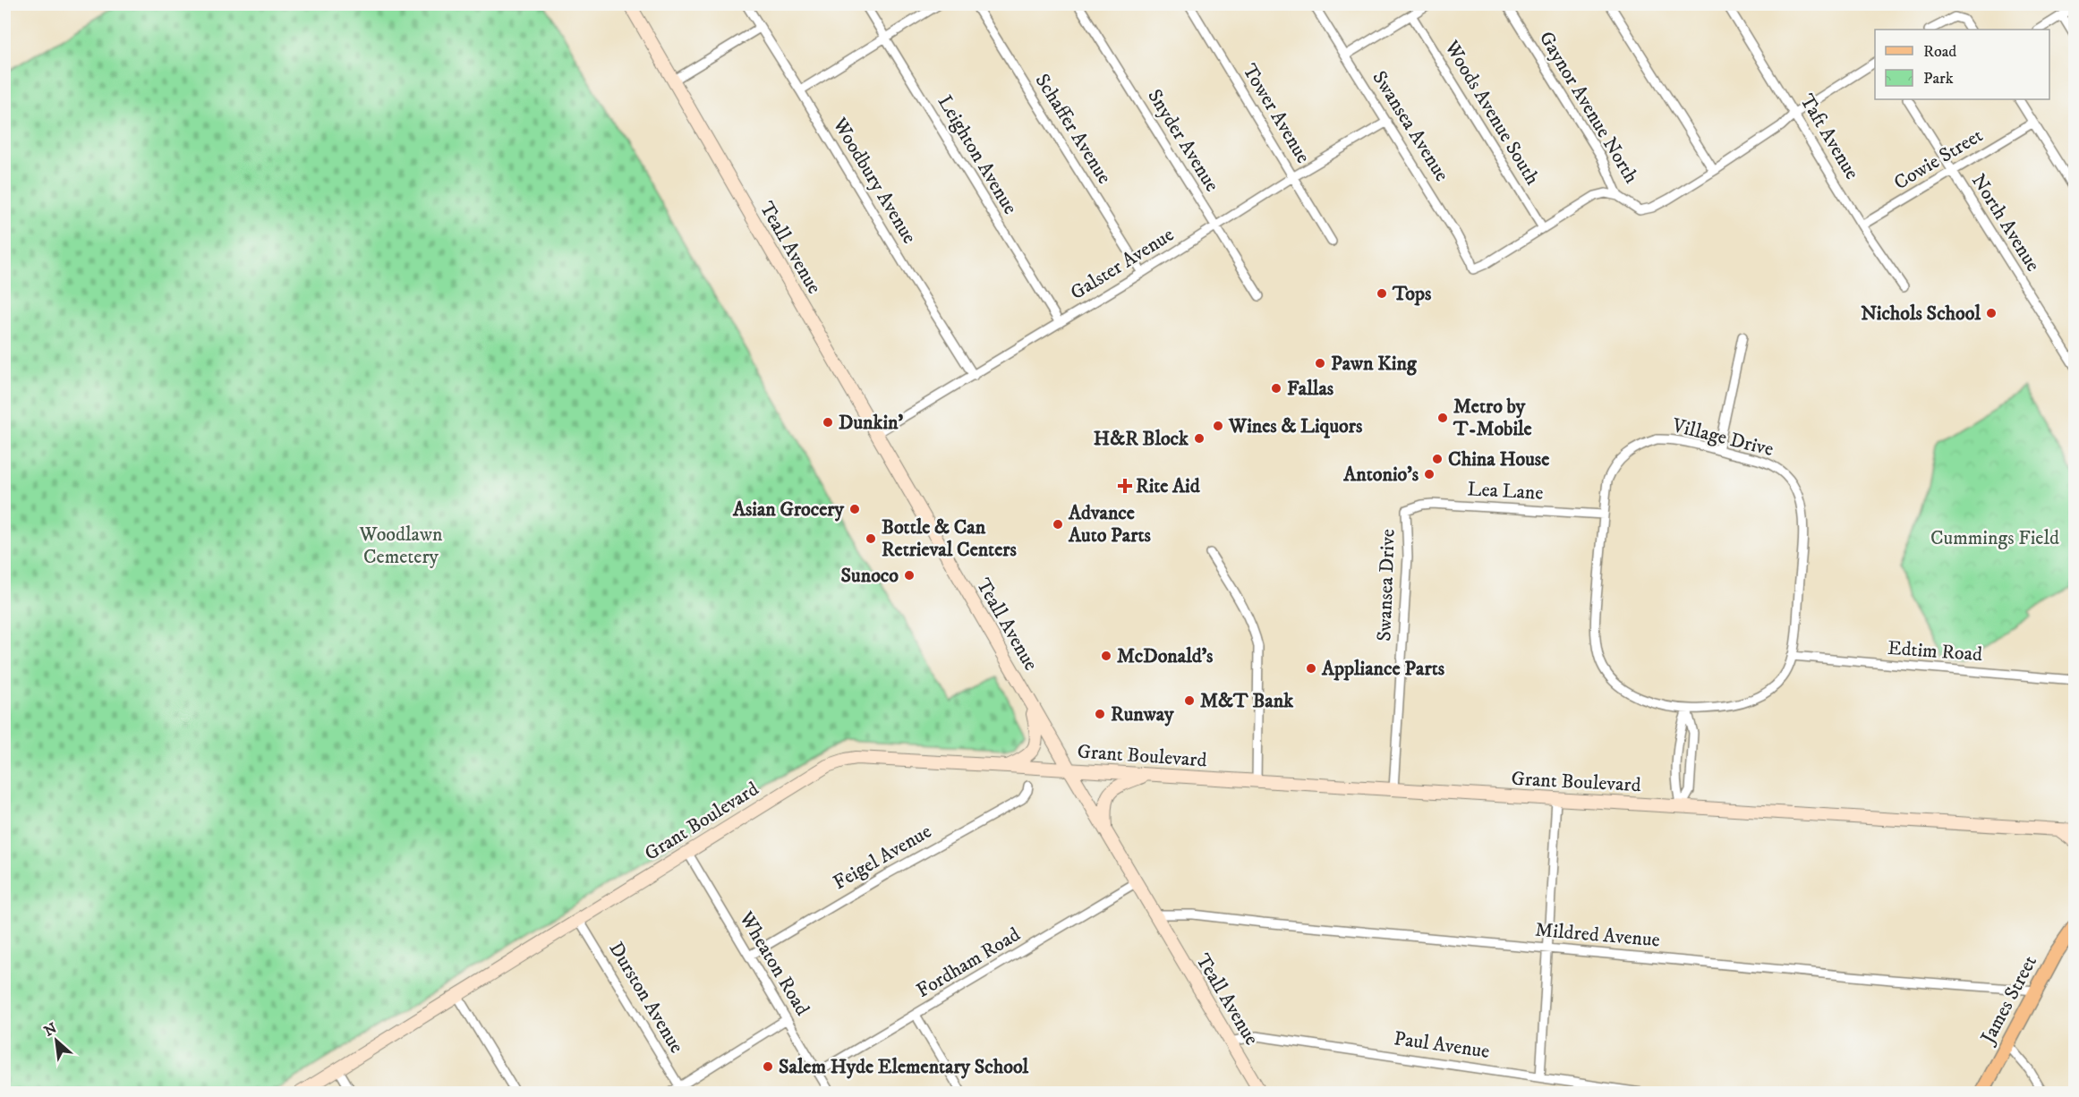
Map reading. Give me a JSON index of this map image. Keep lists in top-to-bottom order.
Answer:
{
  "streets": {
    "main road": ["James Street"],
    "street": [
      "Gaynor Avenue North",
      "Woods Avenue South",
      "Tower Avenue",
      "Swansea Avenue",
      "Schaffer Avenue",
      "Taft Avenue",
      "Snyder Avenue",
      "Leighton Avenue",
      "Cowie Street",
      "Woodbury Avenue",
      "North Avenue",
      "Teall Avenue",
      "Galster Avenue",
      "Village Drive",
      "Lea Lane",
      "Swansea Drive",
      "Edtim Road",
      "Grant Boulevard",
      "Feigel Avenue",
      "Mildred Avenue",
      "Fordham Road",
      "Wheaton Road",
      "Durston Avenue",
      "Paul Avenue"
    ]
  },
  "crossings": [
    ["Woods Avenue South", "Swansea Avenue"],
    ["Tower Avenue", "Galster Avenue"],
    ["Swansea Avenue", "Galster Avenue"],
    ["Schaffer Avenue", "Galster Avenue"],
    ["Taft Avenue", "Cowie Street"],
    ["Snyder Avenue", "Galster Avenue"],
    ["Leighton Avenue", "Galster Avenue"],
    ["Cowie Street", "North Avenue"],
    ["Woodbury Avenue", "Galster Avenue"],
    ["Teall Avenue", "Galster Avenue"],
    ["Teall Avenue", "Grant Boulevard"],
    ["Teall Avenue", "Mildred Avenue"],
    ["Teall Avenue", "Fordham Road"],
    ["Teall Avenue", "Paul Avenue"],
    ["Village Drive", "Lea Lane"],
    ["Village Drive", "Edtim Road"],
    ["Lea Lane", "Swansea Drive"],
    ["Swansea Drive", "Grant Boulevard"],
    ["Grant Boulevard", "Wheaton Road"],
    ["Grant Boulevard", "Durston Avenue"],
    ["Feigel Avenue", "Wheaton Road"],
    ["Mildred Avenue", "James Street"],
    ["Fordham Road", "Wheaton Road"]
  ],
  "parks": ["Woodlawn Cemetery", "Cummings Field"],
  "places": {
    "other": [
      "Tops",
      "Nichols School",
      "Pawn King",
      "Fallas",
      "Metro by T-Mobile",
      "Dunkin'",
      "Wines & Liquors",
      "H&R Block",
      "China House",
      "Antonio's",
      "Asian Grocery",
      "Advance Auto Parts",
      "Bottle & Can Retrieval Centers",
      "Sunoco",
      "McDonald's",
      "Appliance Parts",
      "M&T Bank",
      "Runway",
      "Salem Hyde Elementary School"
    ],
    "health": ["Rite Aid"]
  },
  "legend": ["Road", "Park"],
  "north": "top left"
}
